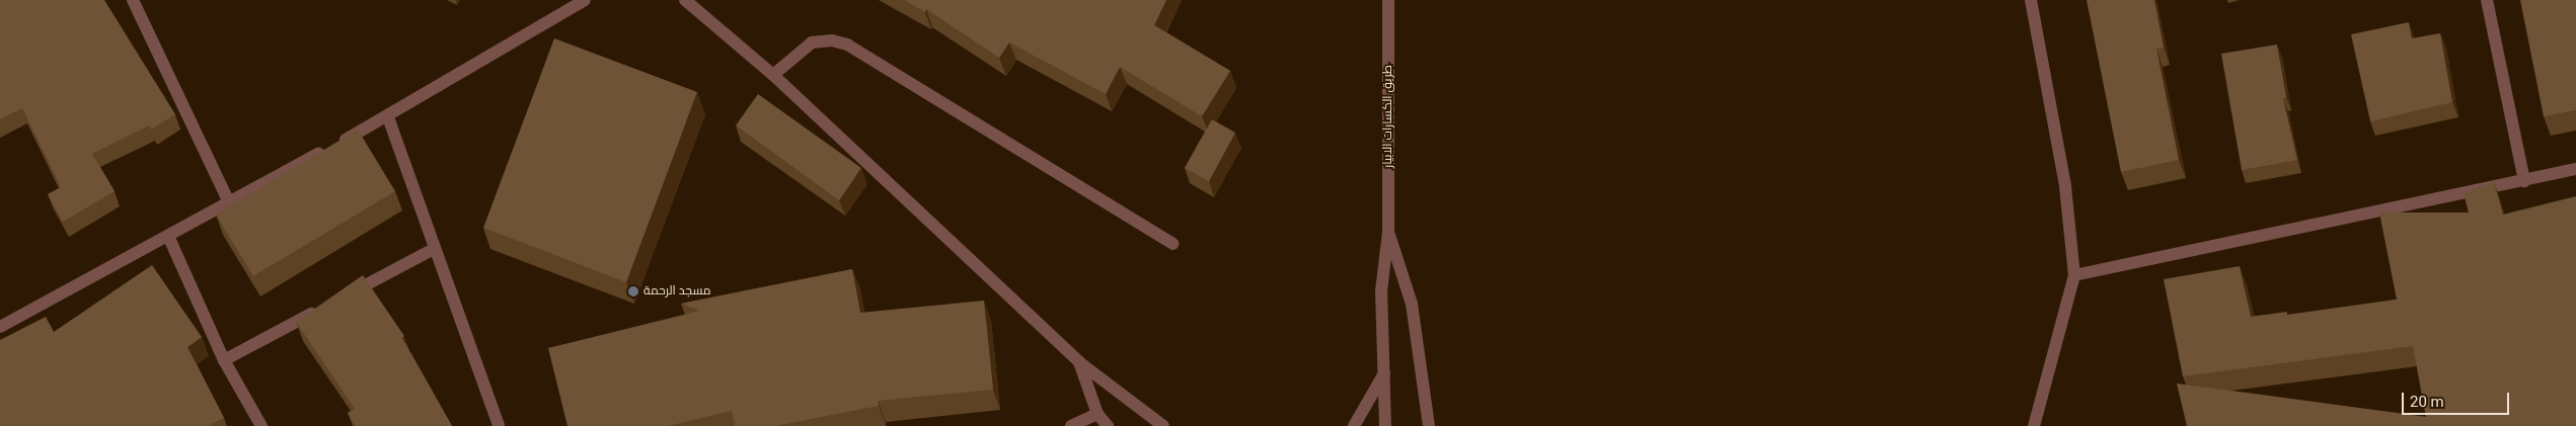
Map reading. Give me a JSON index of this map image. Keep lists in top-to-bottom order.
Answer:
{
  "streets": {
    "street": ["طريق الكسارات الابيار"]
  },
  "places": ["مسجد الرحمة"],
  "scale_bar": "20 m"
}
